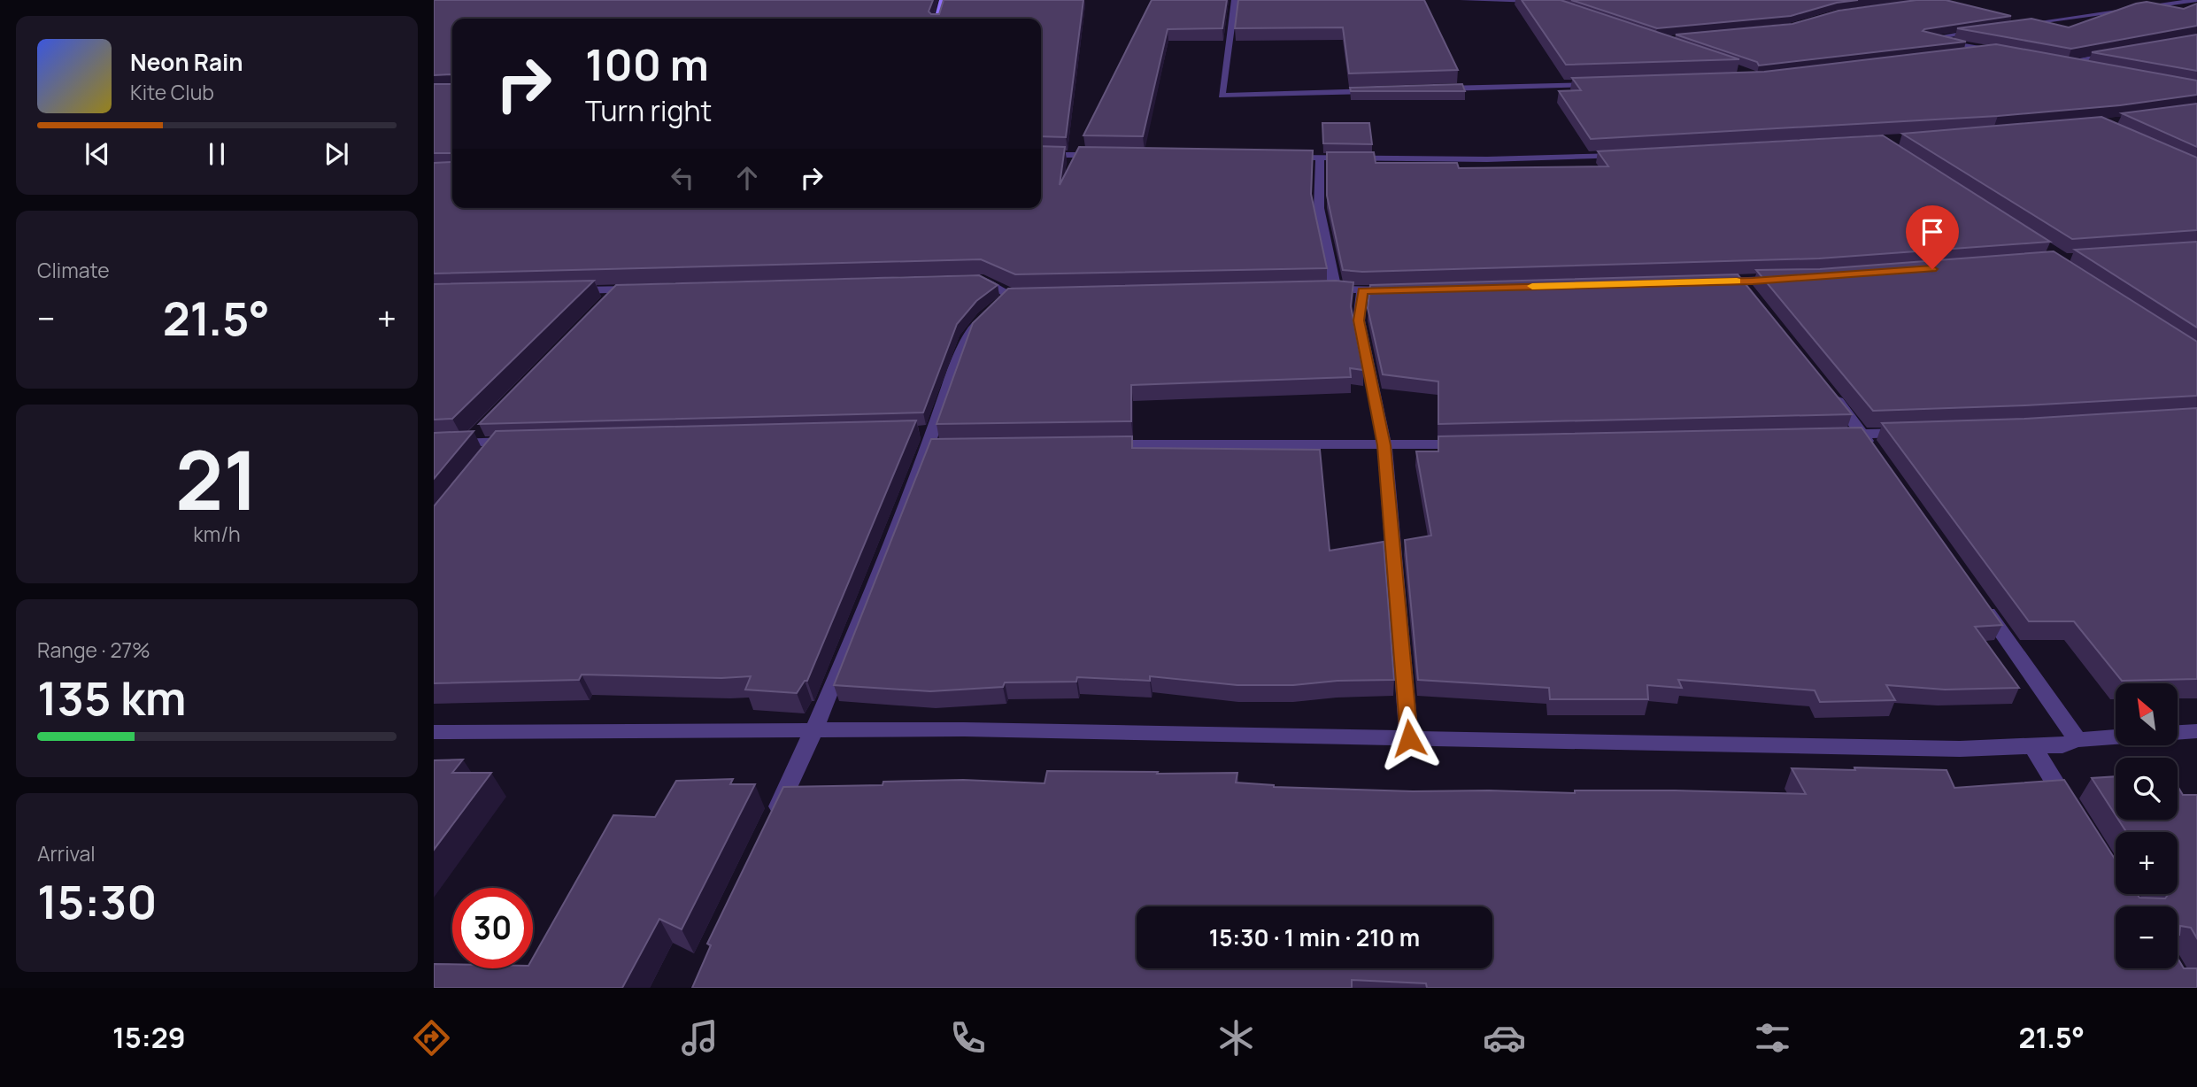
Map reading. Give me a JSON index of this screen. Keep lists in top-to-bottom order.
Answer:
{
  "north": "top left",
  "page": {
    "turn": ["100 m", "Turn right"],
    "song": ["Neon Rain", "Kite Club"],
    "tile": [
      "Climate",
      ["21", "km/h"],
      ["Range · 27%", "135 km"],
      ["Arrival", "15:30"]
    ],
    "heat": ["−", "21.5°", "+"],
    "map_buttons": ["+", "−"],
    "limit": "30",
    "trip": "15:30 · 1 min · 210 m",
    "tabs": ["15:29", "21.5°"]
  }
}
